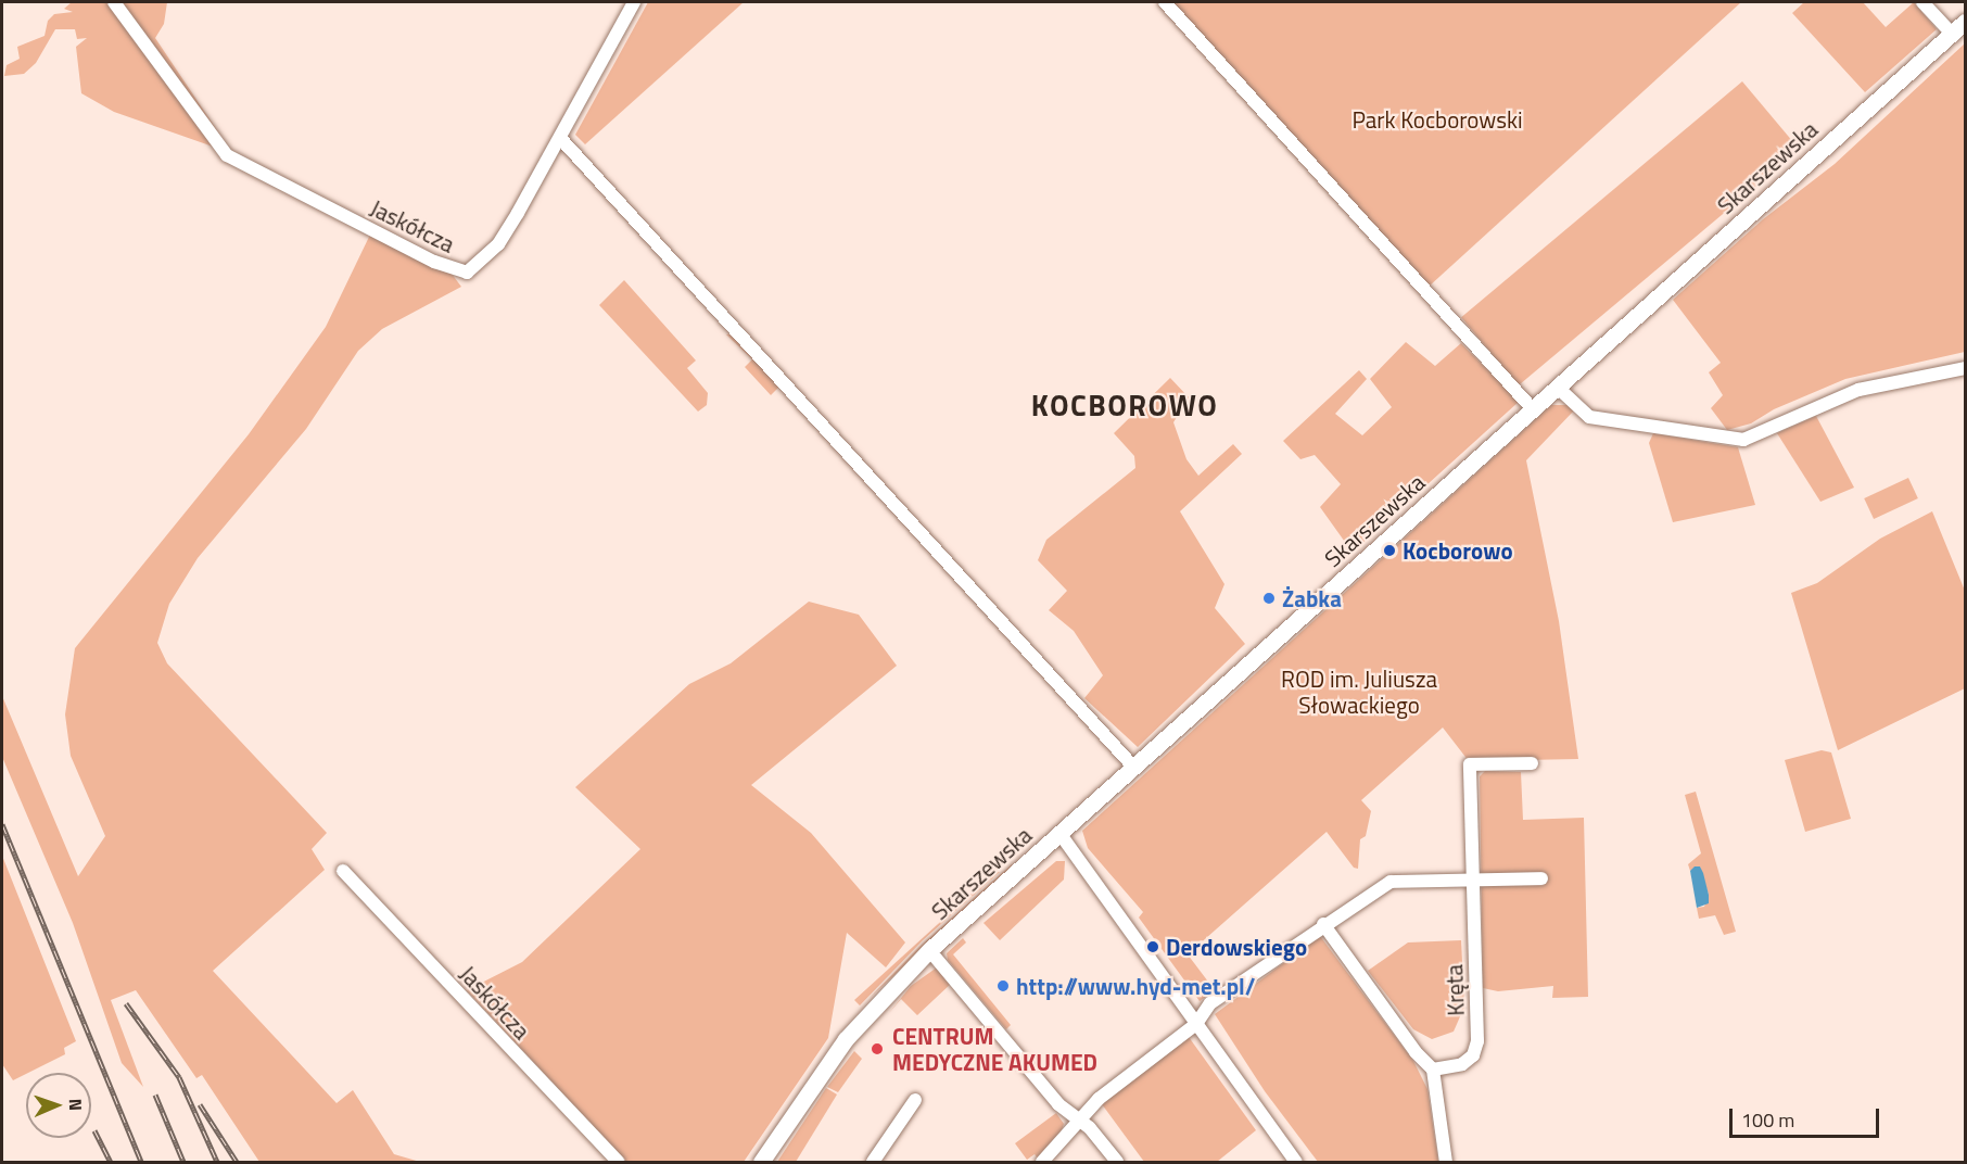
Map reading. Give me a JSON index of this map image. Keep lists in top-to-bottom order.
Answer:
{
  "streets": {
    "main road": ["Skarszewska"],
    "street": ["Jaskółcza", "Kręta"]
  },
  "districts": ["KOCBOROWO"],
  "parks": ["Park Kocborowski", "ROD im. Juliusza Słowackiego"],
  "places": [
    "Kocborowo",
    "Żabka",
    "Derdowskiego",
    "http://www.hyd-met.pl/",
    "CENTRUM MEDYCZNE AKUMED"
  ],
  "scale_bar": "100 m",
  "north": "right"
}
